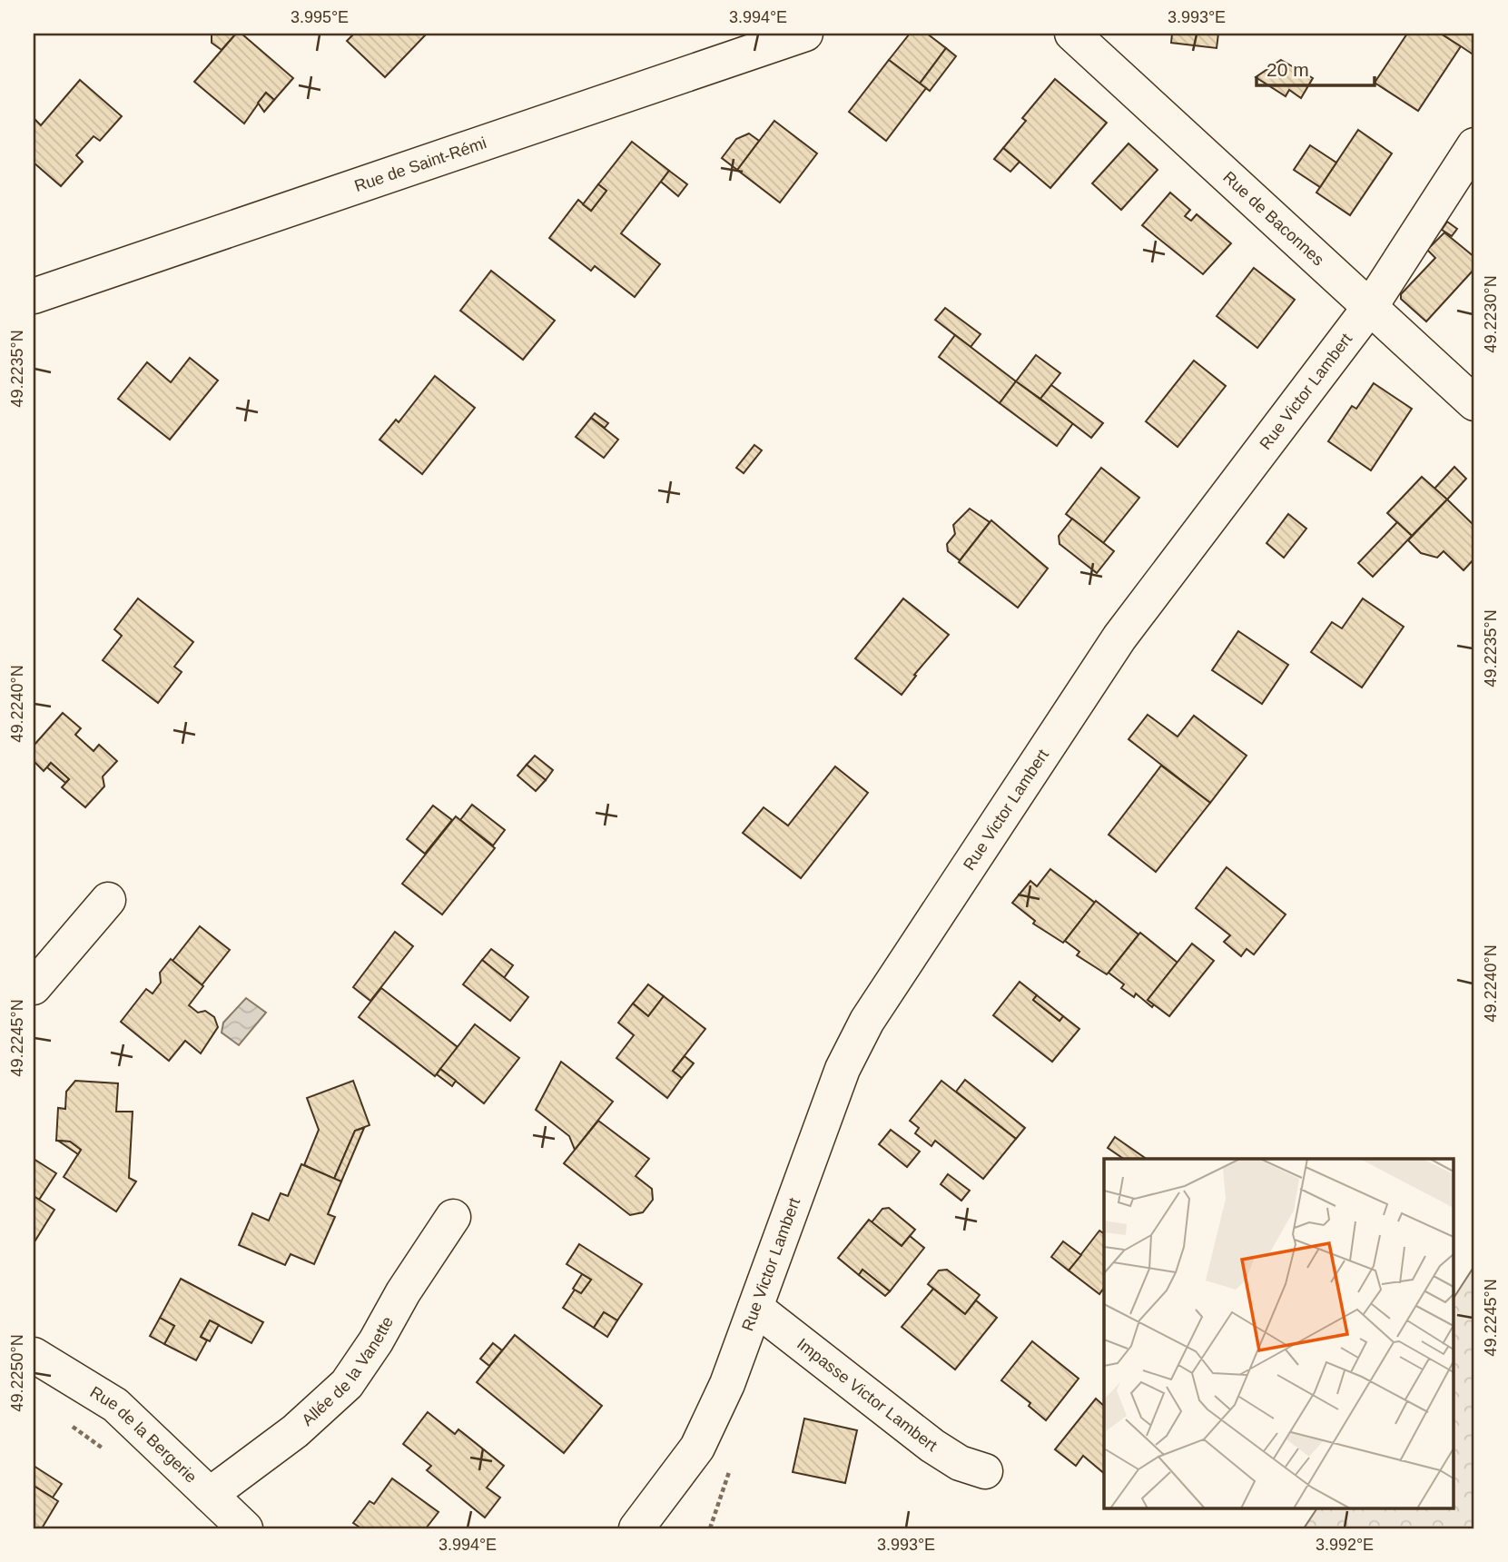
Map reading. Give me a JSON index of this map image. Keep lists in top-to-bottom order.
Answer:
{
  "streets": {
    "street": [
      "Rue de Saint-Rémi",
      "Rue de Baconnes",
      "Rue Victor Lambert",
      "Allée de la Vanette",
      "Impasse Victor Lambert",
      "Rue de la Bergerie"
    ]
  },
  "crossings": [
    ["Rue de Baconnes", "Rue Victor Lambert"],
    ["Rue Victor Lambert", "Impasse Victor Lambert"],
    ["Allée de la Vanette", "Rue de la Bergerie"]
  ],
  "scale_bar": "20 m",
  "coordinates": [
    "3.995°E",
    "3.994°E",
    "3.993°E",
    "49.2230°N",
    "49.2235°N",
    "49.2240°N",
    "49.2245°N",
    "49.2250°N",
    "3.992°E"
  ]
}
